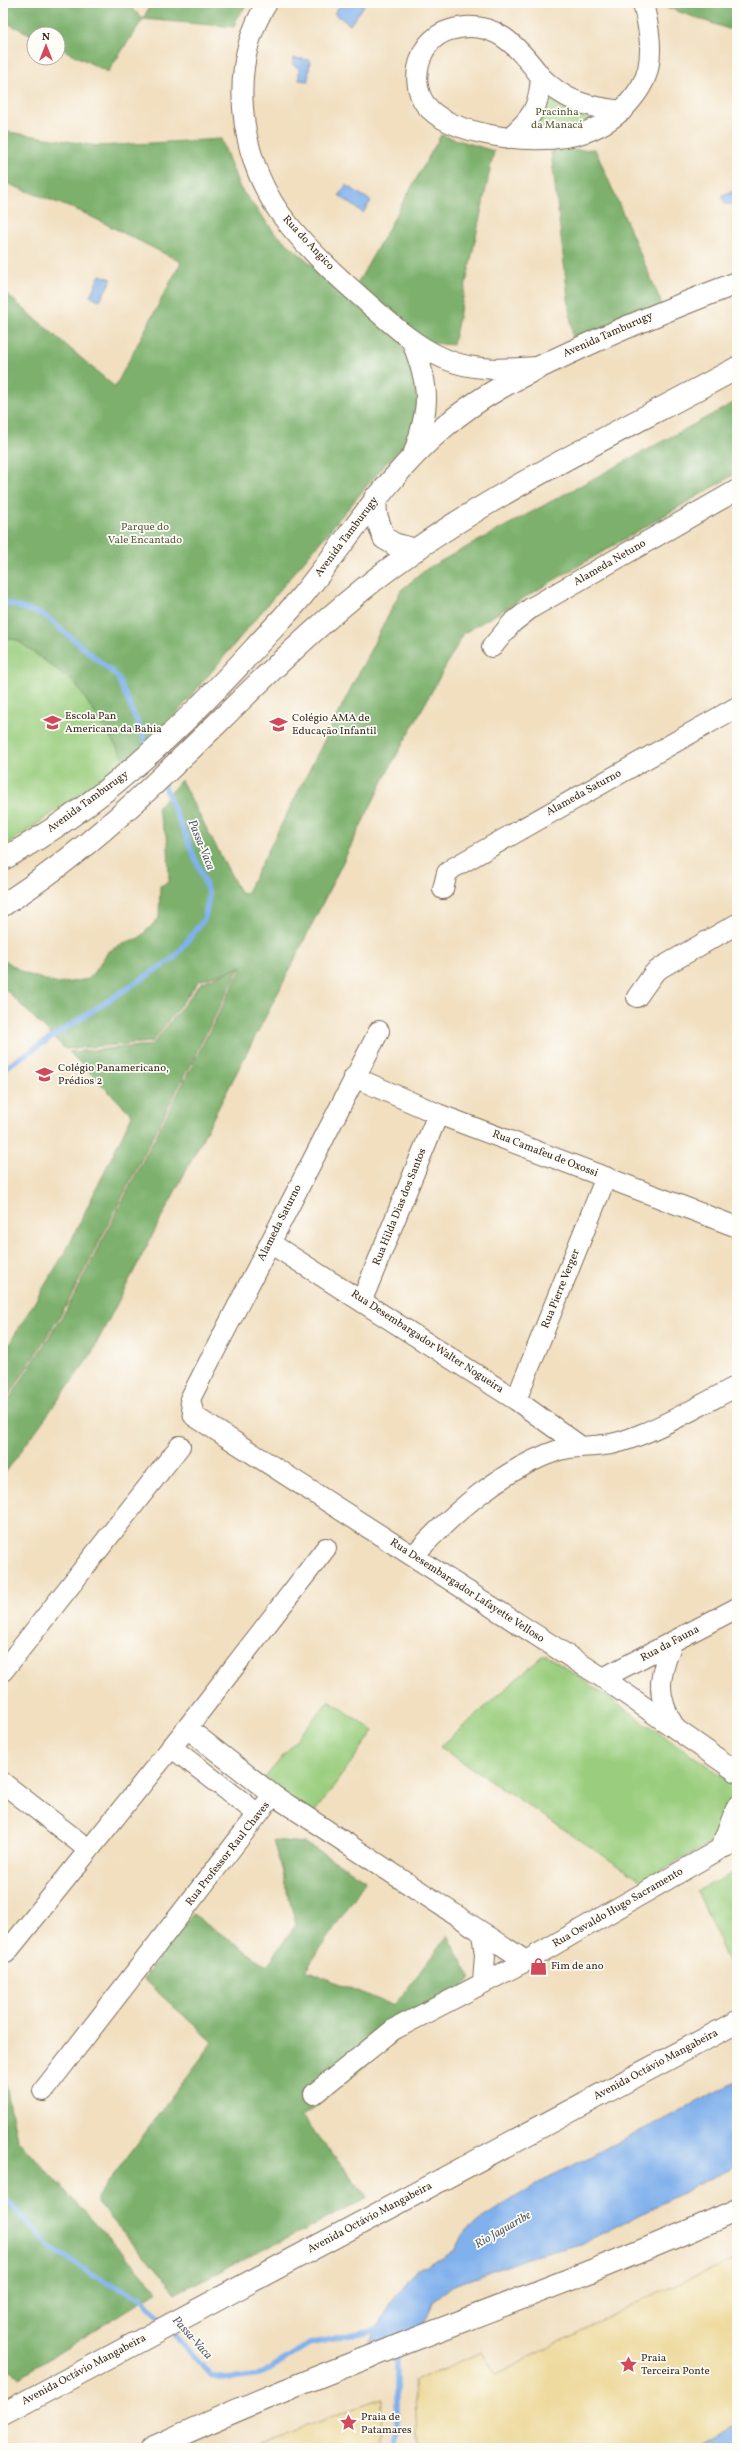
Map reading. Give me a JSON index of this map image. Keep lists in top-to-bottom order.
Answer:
{
  "streets": {
    "main road": ["Avenida Tamburugy", "Avenida Octávio Mangabeira"],
    "street": [
      "Rua do Angico",
      "Alameda Netuno",
      "Alameda Saturno",
      "Rua Camafeu de Oxossi",
      "Rua Hilda Dias dos Santos",
      "Rua Pierre Verger",
      "Rua Desembargador Walter Nogueira",
      "Rua Desembargador Lafayette Velloso",
      "Rua da Fauna",
      "Rua Professor Raul Chaves",
      "Rua Osvaldo Hugo Sacramento"
    ]
  },
  "crossings": [
    ["Rua do Angico", "Avenida Tamburugy"],
    ["Alameda Saturno", "Rua Camafeu de Oxossi"],
    ["Alameda Saturno", "Rua Desembargador Walter Nogueira"],
    ["Alameda Saturno", "Rua Desembargador Lafayette Velloso"],
    ["Rua Camafeu de Oxossi", "Rua Hilda Dias dos Santos"],
    ["Rua Camafeu de Oxossi", "Rua Pierre Verger"],
    ["Rua Hilda Dias dos Santos", "Rua Desembargador Walter Nogueira"],
    ["Rua Pierre Verger", "Rua Desembargador Walter Nogueira"],
    ["Rua Desembargador Lafayette Velloso", "Rua da Fauna"],
    ["Rua Professor Raul Chaves", "Rua Osvaldo Hugo Sacramento"]
  ],
  "water": ["Passa-Vaca", "Rio Jaguaribe"],
  "parks": ["Pracinha da Manacá", "Parque do Vale Encantado"],
  "places": {
    "school or university": ["Escola Pan Americana da Bahia", "Colégio AMA de Educação Infantil", "Colégio Panamericano, Prédios 2"],
    "shop": ["Fim de ano"],
    "place": ["Praia Terceira Ponte", "Praia de Patamares"]
  },
  "north": "top"
}
